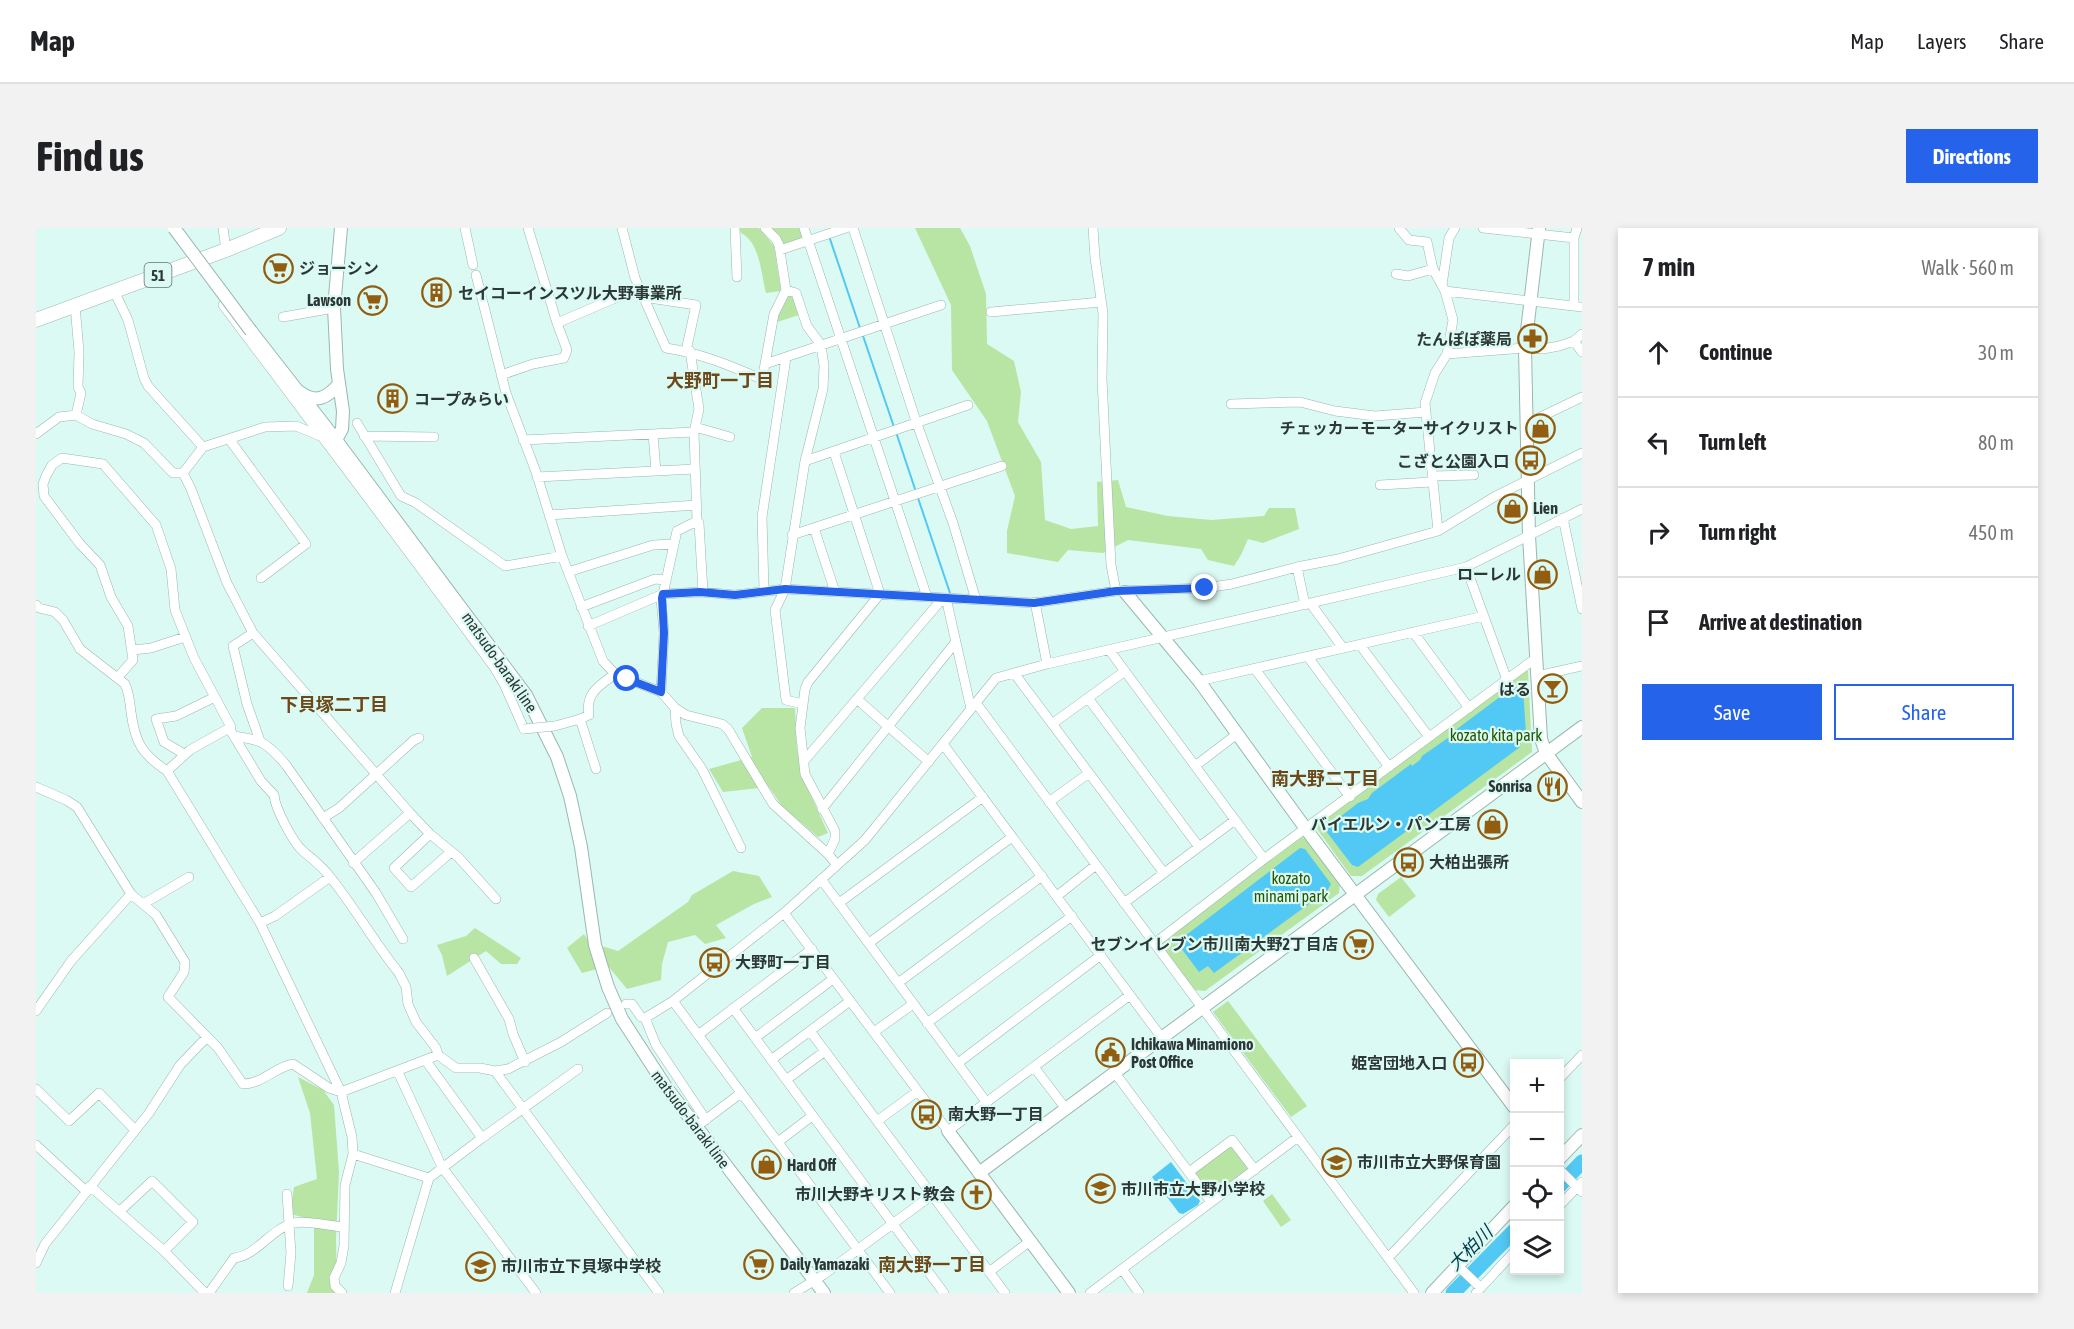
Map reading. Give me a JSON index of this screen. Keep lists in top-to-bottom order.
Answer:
{
  "streets": {
    "main road": ["51"],
    "street": ["matsudo-baraki line"]
  },
  "districts": [
    "大野町一丁目",
    "下貝塚二丁目",
    "南大野二丁目",
    "南大野一丁目"
  ],
  "water": ["大柏川"],
  "parks": ["kozato kita park", "kozato minami park"],
  "places": {
    "supermarket": [
      "ジョーシン",
      "Lawson",
      "セブンイレブン市川南大野2丁目店",
      "Daily Yamazaki"
    ],
    "building": ["セイコーインスツル大野事業所", "コープみらい"],
    "pharmacy": ["たんぽぽ薬局"],
    "shop": [
      "チェッカーモーターサイクリスト",
      "Lien",
      "ローレル",
      "バイエルン・パン工房",
      "Hard Off"
    ],
    "bus stop": [
      "こざと公園入口",
      "大柏出張所",
      "大野町一丁目",
      "姫宮団地入口",
      "南大野一丁目"
    ],
    "bar": ["はる"],
    "restaurant": ["Sonrisa"],
    "public building": ["Ichikawa Minamiono Post Office"],
    "school or university": ["市川市立大野保育園", "市川市立大野小学校", "市川市立下貝塚中学校"],
    "church": ["市川大野キリスト教会"]
  },
  "page": {
    "header": "Map",
    "nav": ["Map", "Layers", "Share"],
    "buttons": [
      "Directions",
      ["Save", "Share"]
    ],
    "title": "Find us",
    "heading": ["7 min", "Walk · 560 m"],
    "list": [
      ["Continue", "30 m"],
      ["Turn left", "80 m"],
      ["Turn right", "450 m"],
      "Arrive at destination"
    ],
    "map_buttons": ["+", "−"]
  }
}
